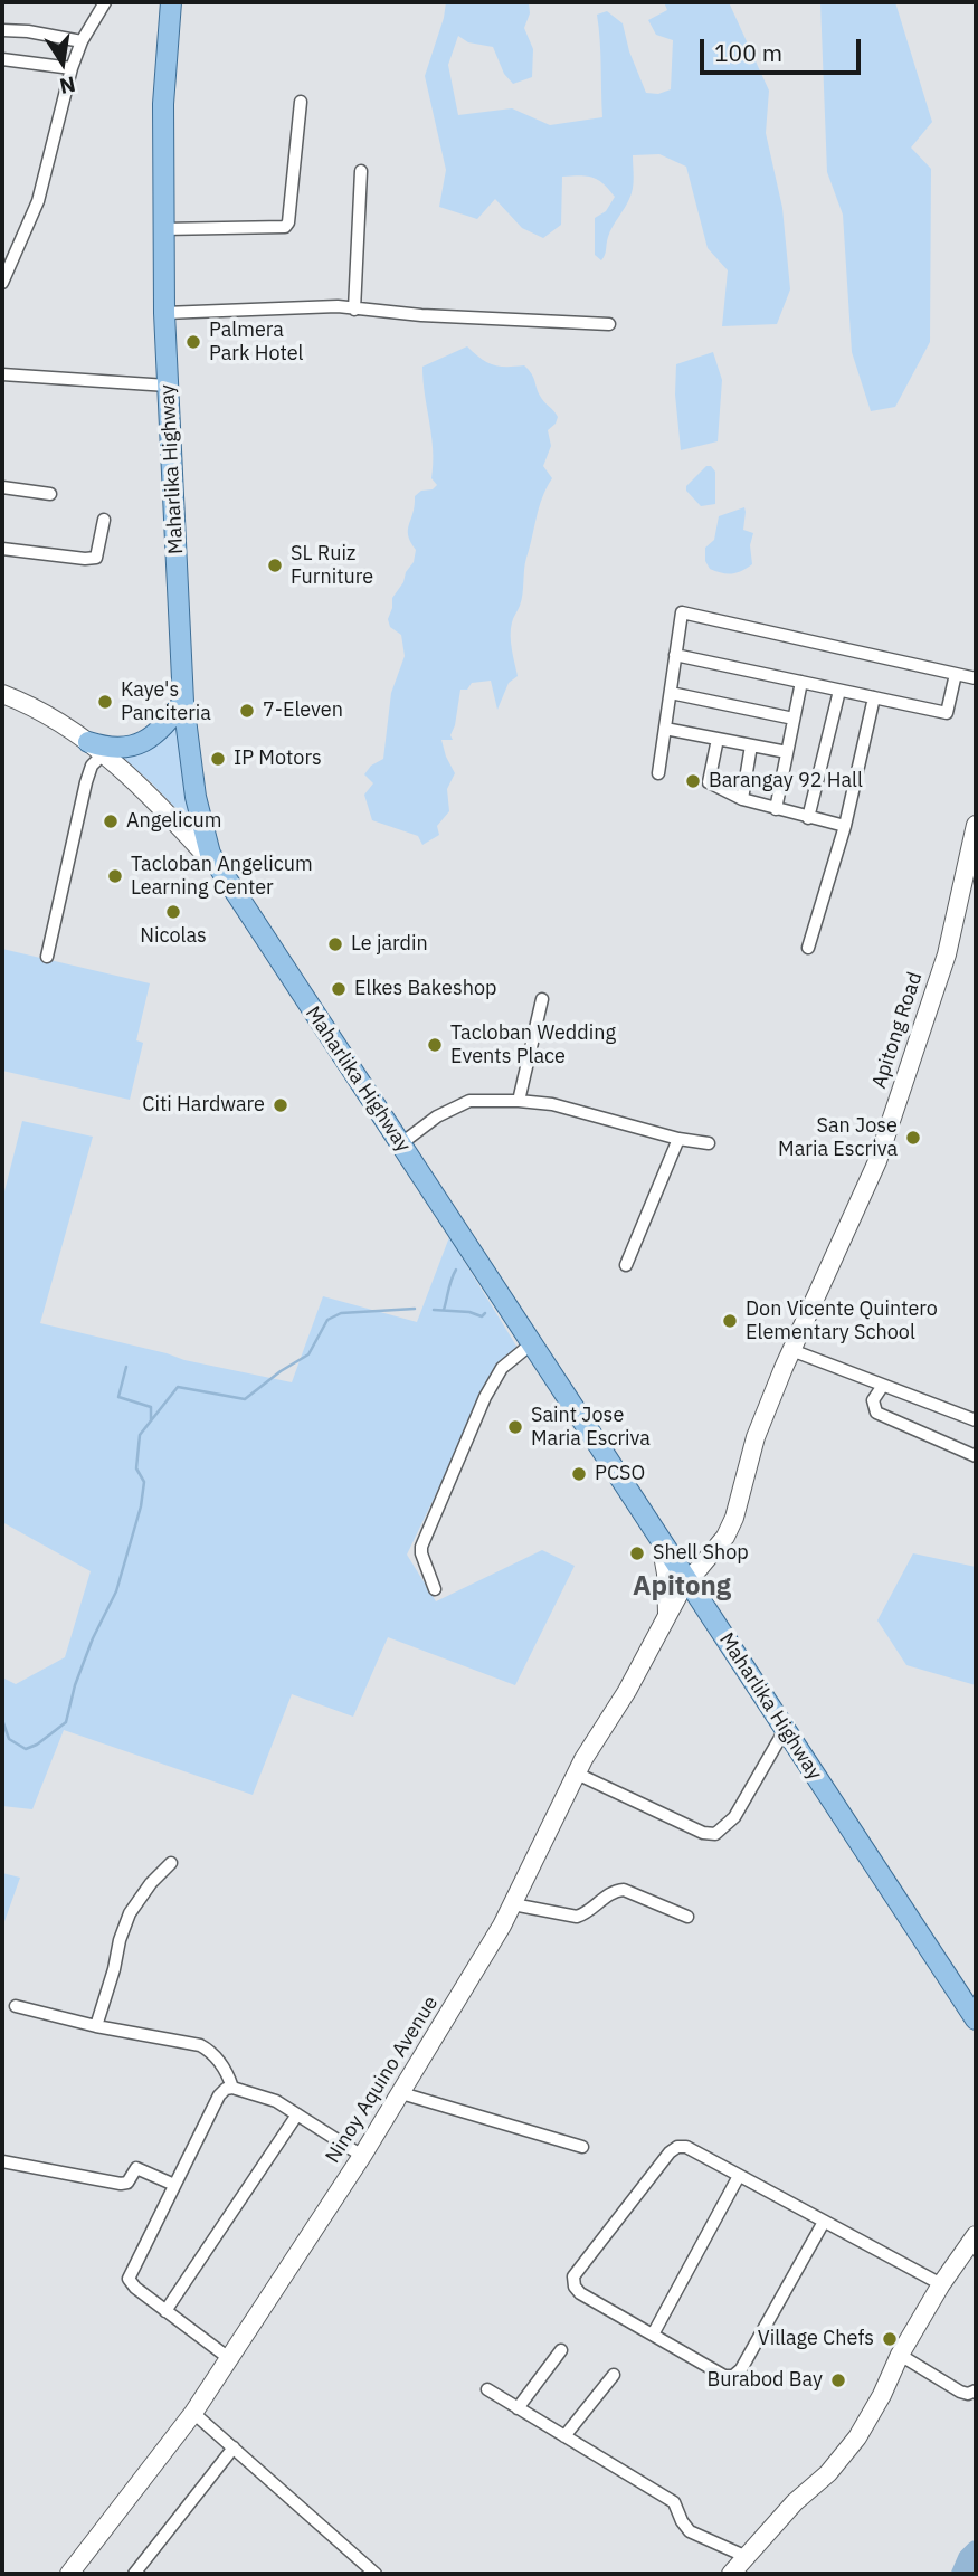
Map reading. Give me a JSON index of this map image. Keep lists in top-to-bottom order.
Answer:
{
  "streets": {
    "main road": ["Maharlika Highway", "Apitong Road", "Ninoy Aquino Avenue"]
  },
  "crossings": [
    ["Maharlika Highway", "Apitong Road"],
    ["Maharlika Highway", "Ninoy Aquino Avenue"],
    ["Apitong Road", "Ninoy Aquino Avenue"]
  ],
  "districts": ["Apitong"],
  "places": [
    "Palmera Park Hotel",
    "SL Ruiz Furniture",
    "Kaye's Panciteria",
    "7-Eleven",
    "IP Motors",
    "Barangay 92 Hall",
    "Angelicum",
    "Tacloban Angelicum Learning Center",
    "Nicolas",
    "Le jardin",
    "Elkes Bakeshop",
    "Tacloban Wedding Events Place",
    "Citi Hardware",
    "San Jose Maria Escriva",
    "Don Vicente Quintero Elementary School",
    "Saint Jose Maria Escriva",
    "PCSO",
    "Shell Shop",
    "Village Chefs",
    "Burabod Bay"
  ],
  "scale_bar": "100 m",
  "north": "bottom"
}
